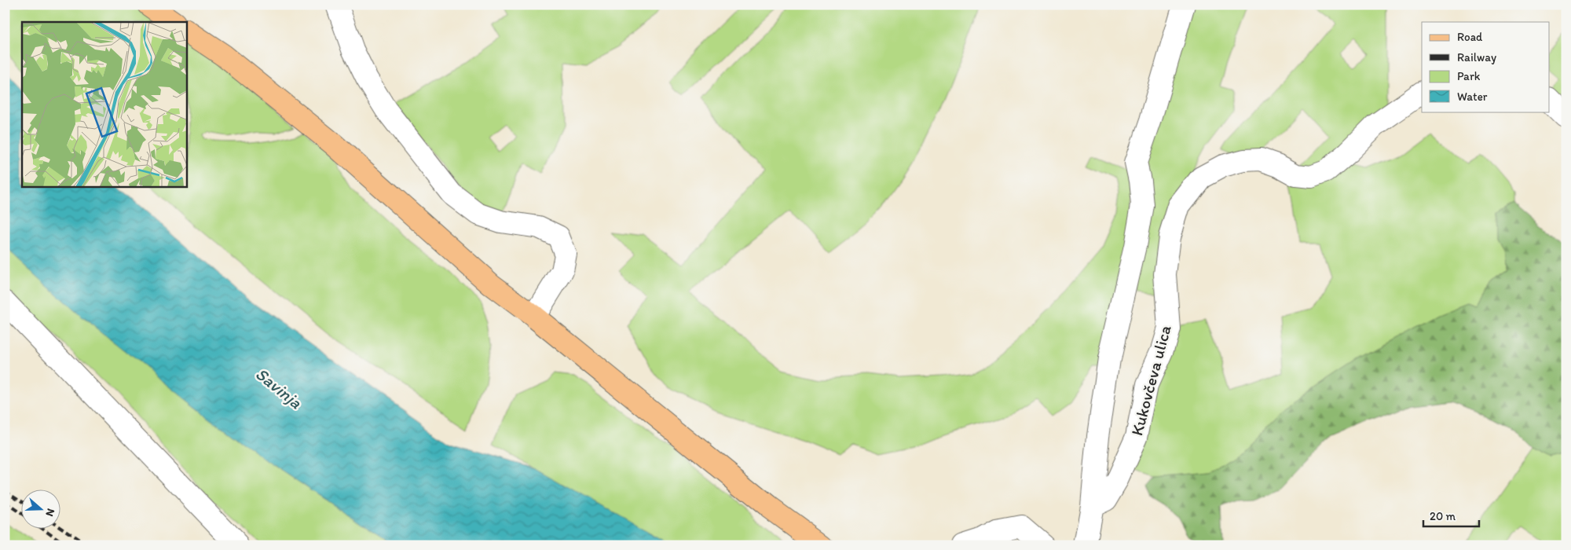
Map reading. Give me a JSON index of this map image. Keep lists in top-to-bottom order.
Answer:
{
  "streets": {
    "street": ["Kukovčeva ulica"]
  },
  "water": ["Savinja"],
  "legend": [
    "Road",
    "Railway",
    "Park",
    "Water"
  ],
  "scale_bar": "20 m",
  "north": "right"
}
